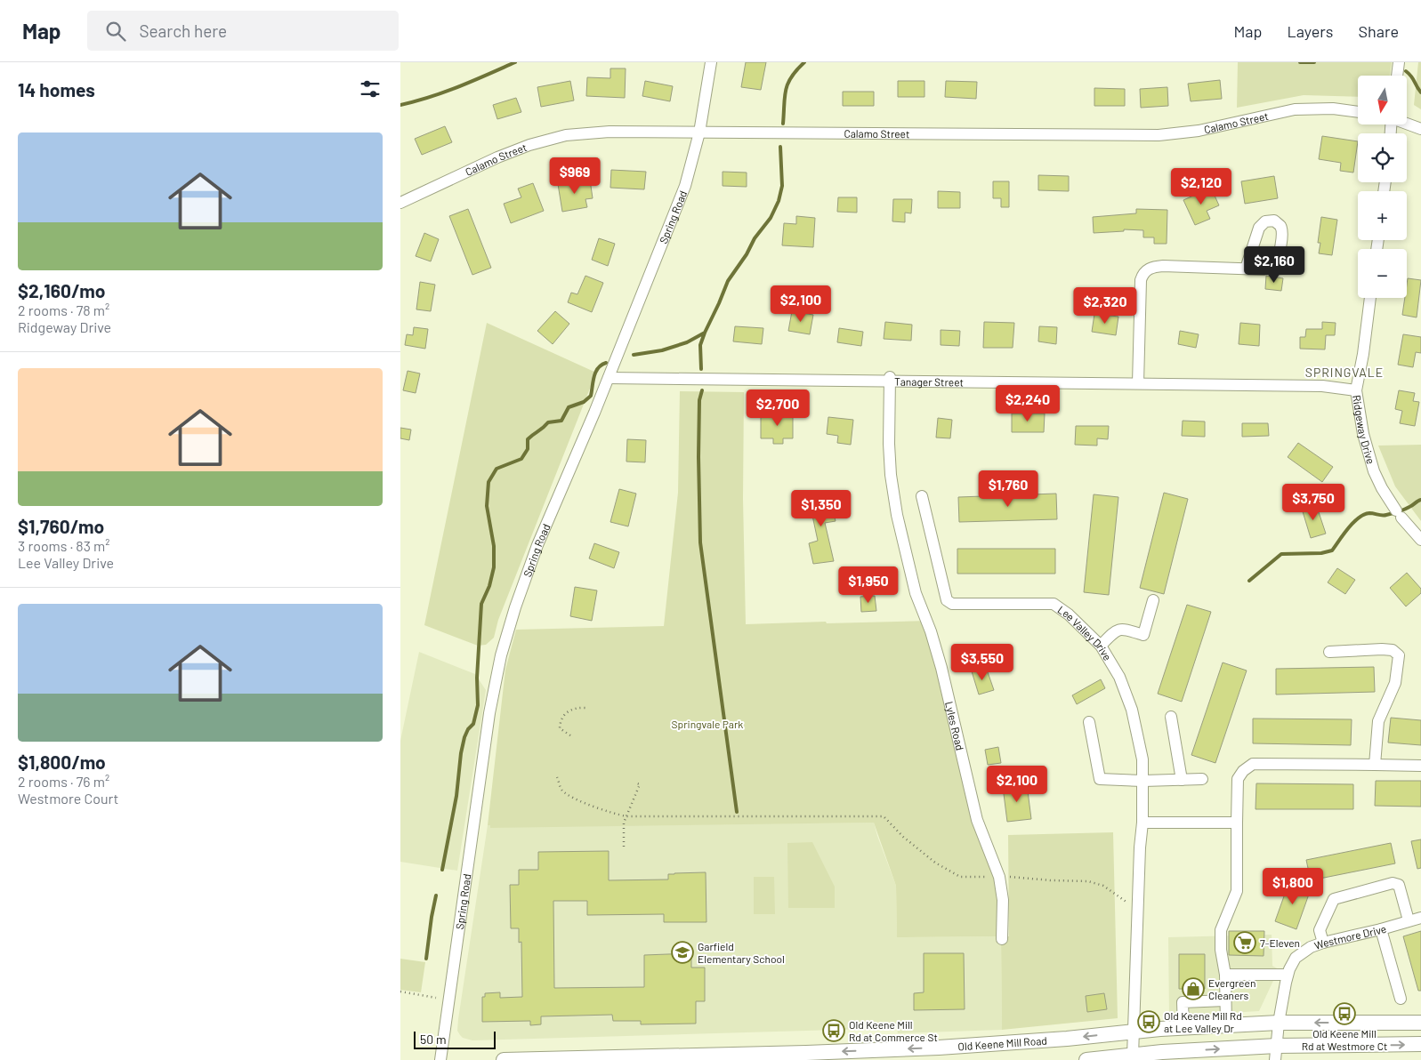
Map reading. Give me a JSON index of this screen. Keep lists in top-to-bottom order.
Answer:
{
  "streets": {
    "main road": ["Old Keene Mill Road"],
    "street": [
      "Calamo Street",
      "Spring Road",
      "Tanager Street",
      "Ridgeway Drive",
      "Lee Valley Drive",
      "Lyles Road",
      "Westmore Drive"
    ]
  },
  "crossings": [
    ["Calamo Street", "Spring Road"],
    ["Spring Road", "Tanager Street"],
    ["Tanager Street", "Ridgeway Drive"],
    ["Tanager Street", "Lyles Road"],
    ["Lee Valley Drive", "Old Keene Mill Road"],
    ["Westmore Drive", "Old Keene Mill Road"]
  ],
  "districts": ["SPRINGVALE"],
  "parks": ["Springvale Park"],
  "places": {
    "supermarket": ["7-Eleven"],
    "school or university": ["Garfield Elementary School"],
    "shop": ["Evergreen Cleaners"],
    "bus stop": ["Old Keene Mill Rd at Westmore Ct", "Old Keene Mill Rd at Lee Valley Dr", "Old Keene Mill Rd at Commerce St"]
  },
  "scale_bar": "50 m",
  "north": "bottom",
  "page": {
    "header": "Map",
    "search": "Search here",
    "nav": ["Map", "Layers", "Share"],
    "heading": "14 homes",
    "map_buttons": ["+", "−"],
    "list": [
      {
        "name": "$2,160/mo",
        "note": "2 rooms · 78 m² · Ridgeway Drive"
      },
      {
        "name": "$1,760/mo",
        "note": "3 rooms · 83 m² · Lee Valley Drive"
      },
      {
        "name": "$1,800/mo",
        "note": "2 rooms · 76 m² · Westmore Court"
      }
    ],
    "price": [
      "$969",
      "$2,120",
      "$2,160",
      "$2,100",
      "$2,320",
      "$2,240",
      "$2,700",
      "$1,760",
      "$3,750",
      "$1,350",
      "$1,950",
      "$3,550",
      "$2,100",
      "$1,800"
    ],
    "scale": "50 m"
  }
}
